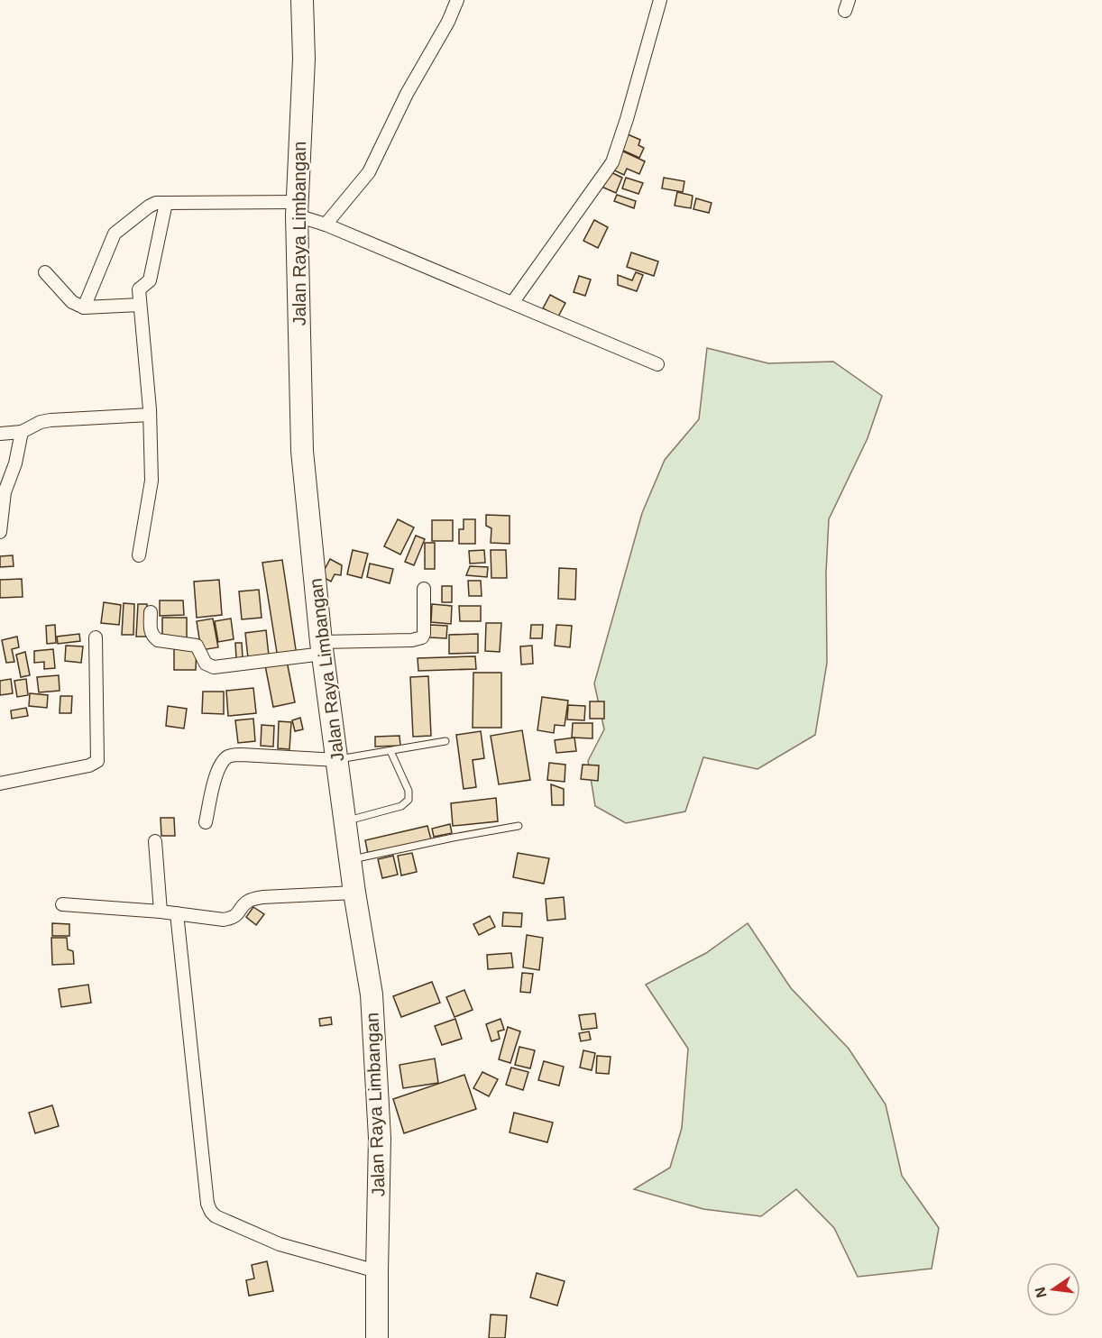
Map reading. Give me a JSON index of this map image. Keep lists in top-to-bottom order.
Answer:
{
  "streets": {
    "highway": ["Jalan Raya Limbangan"]
  },
  "north": "left"
}
